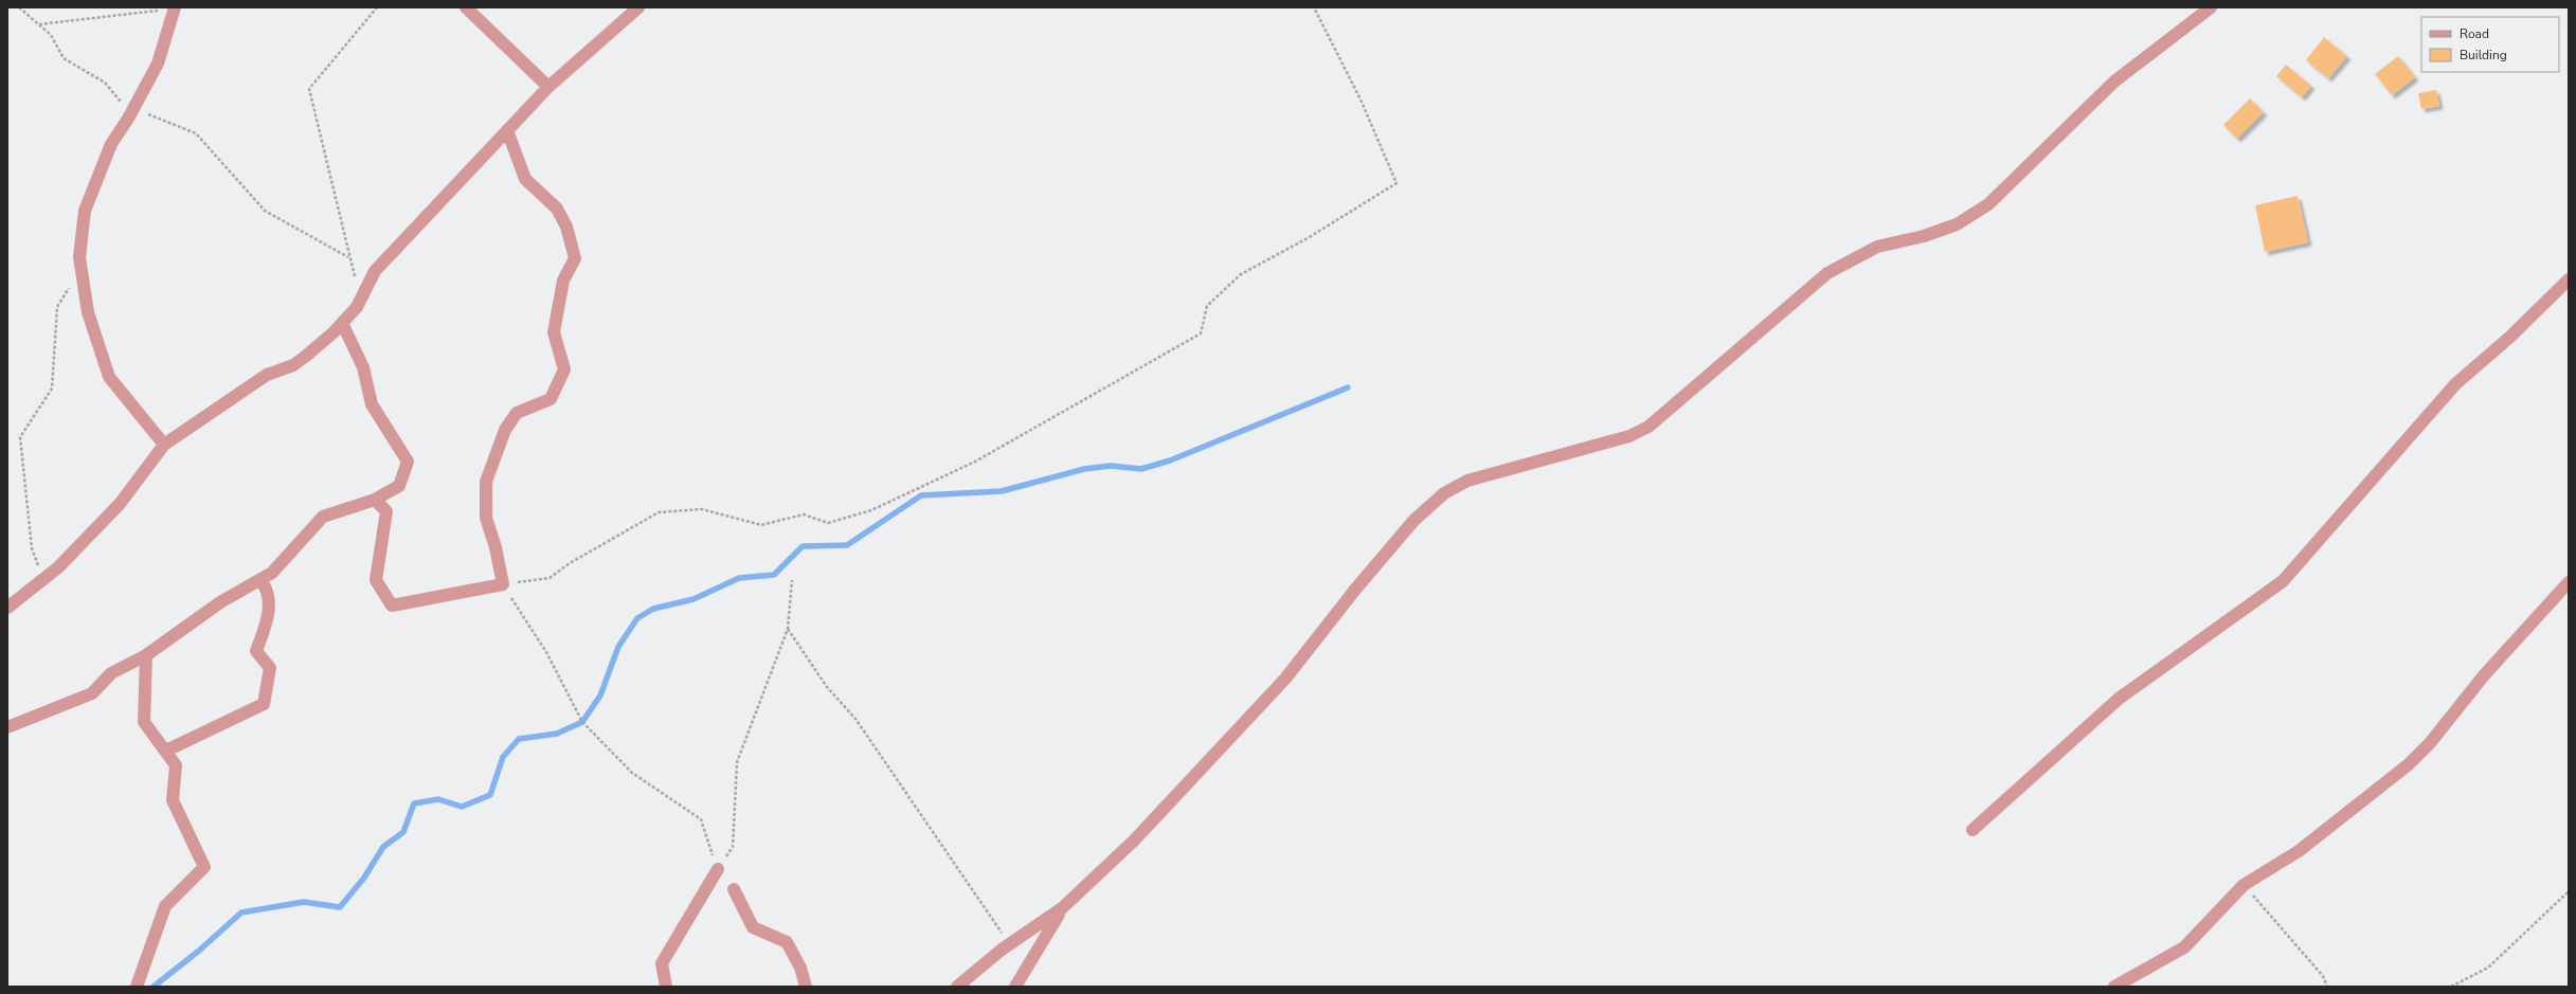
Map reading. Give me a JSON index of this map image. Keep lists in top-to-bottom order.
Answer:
{
  "legend": ["Road", "Building"]
}
